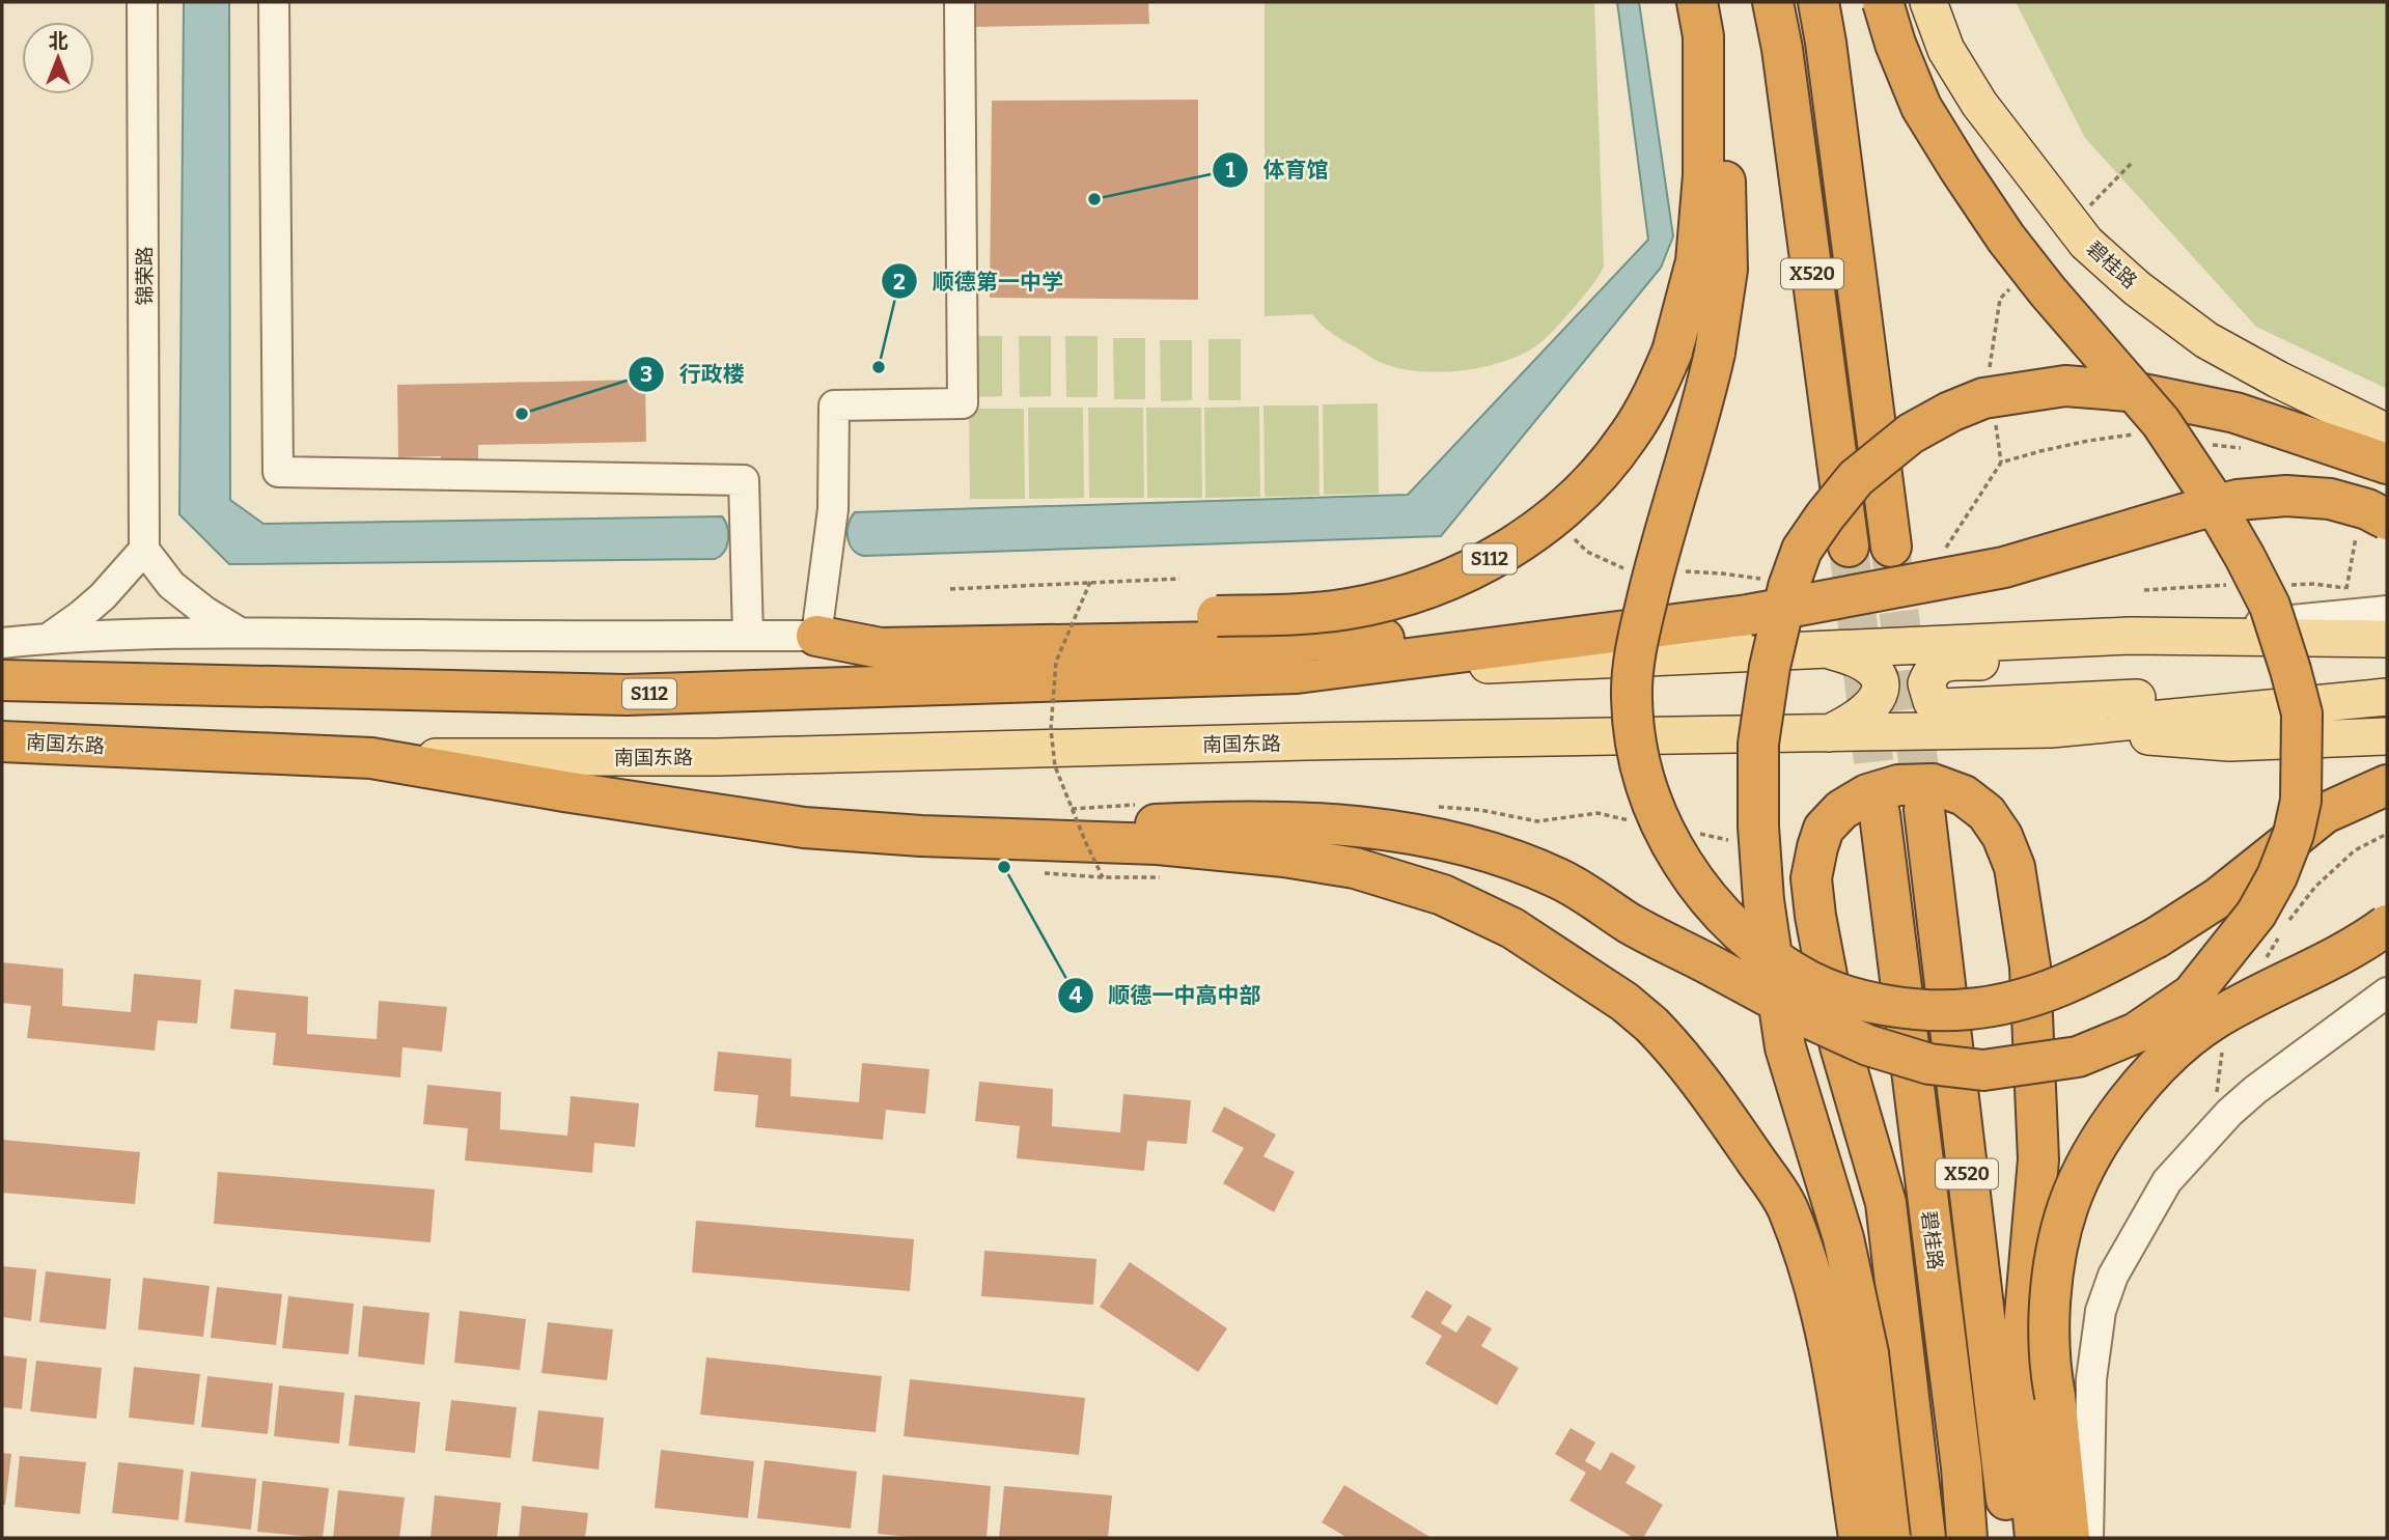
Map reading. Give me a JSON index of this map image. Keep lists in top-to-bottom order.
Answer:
{
  "streets": {
    "highway": [
      "碧桂路",
      "X520",
      "S112",
      "南国东路"
    ],
    "street": ["锦荣路"]
  },
  "places": [
    "体育馆",
    "顺德第一中学",
    "行政楼",
    "顺德一中高中部"
  ],
  "north": "top"
}
